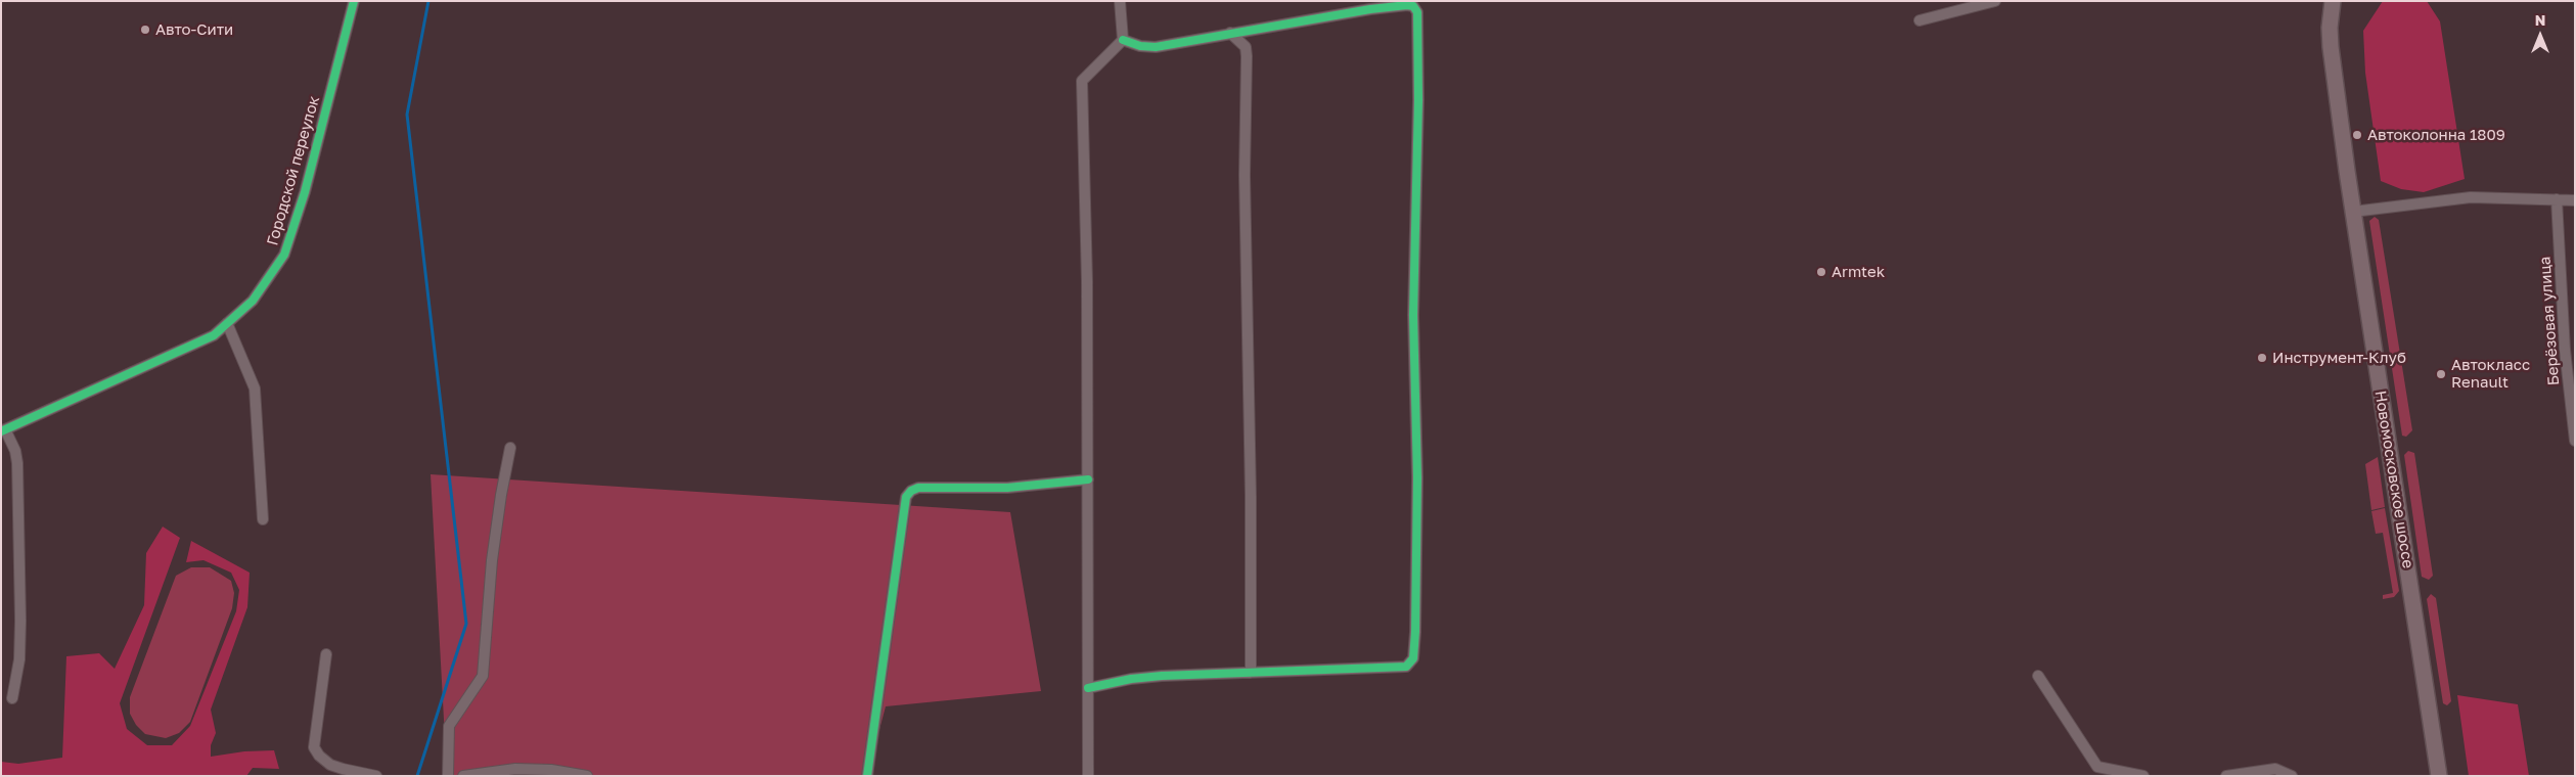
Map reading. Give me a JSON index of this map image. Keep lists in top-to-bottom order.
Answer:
{
  "streets": {
    "main road": ["Новомосковское шоссе"],
    "street": ["Городской переулок", "Берёзовая улица"]
  },
  "places": [
    "Авто-Сити",
    "Автоколонна 1809",
    "Armtek",
    "Инструмент-Клуб",
    "Автокласс Renault"
  ],
  "north": "top"
}
